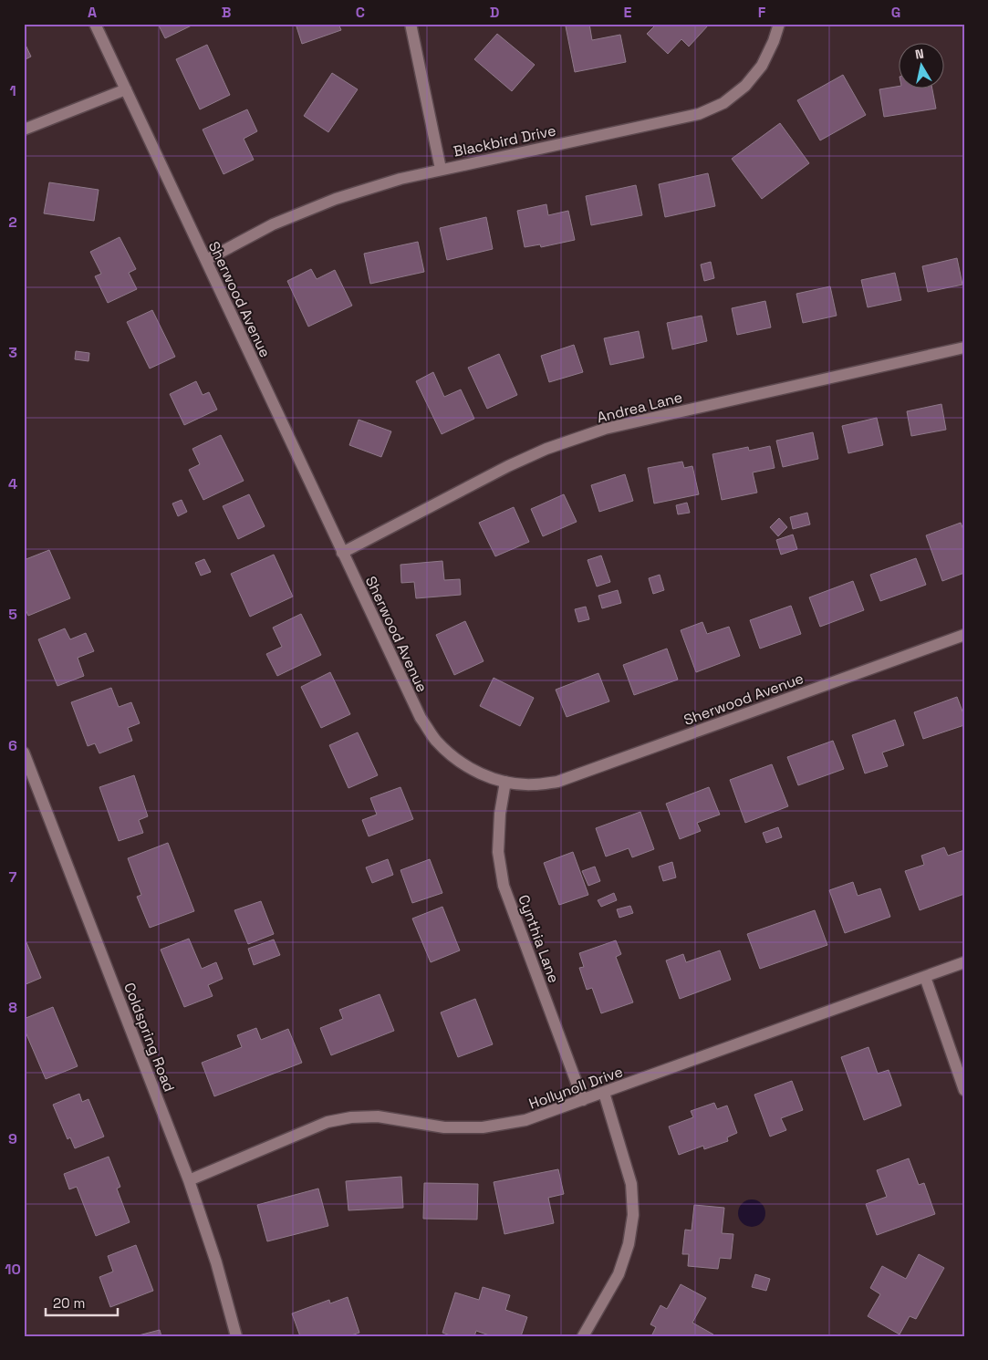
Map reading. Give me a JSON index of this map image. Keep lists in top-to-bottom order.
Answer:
{
  "streets": {
    "street": [
      "Blackbird Drive",
      "Sherwood Avenue",
      "Andrea Lane",
      "Cynthia Lane",
      "Coldspring Road",
      "Hollynoll Drive"
    ]
  },
  "crossings": [
    ["Blackbird Drive", "Sherwood Avenue"],
    ["Sherwood Avenue", "Andrea Lane"],
    ["Sherwood Avenue", "Cynthia Lane"],
    ["Cynthia Lane", "Hollynoll Drive"],
    ["Coldspring Road", "Hollynoll Drive"]
  ],
  "scale_bar": "20 m",
  "north": "top",
  "grid": {
    "columns": [
      "A",
      "B",
      "C",
      "D",
      "E",
      "F",
      "G"
    ],
    "rows": [
      "1",
      "2",
      "3",
      "4",
      "5",
      "6",
      "7",
      "8",
      "9",
      "10"
    ]
  }
}
